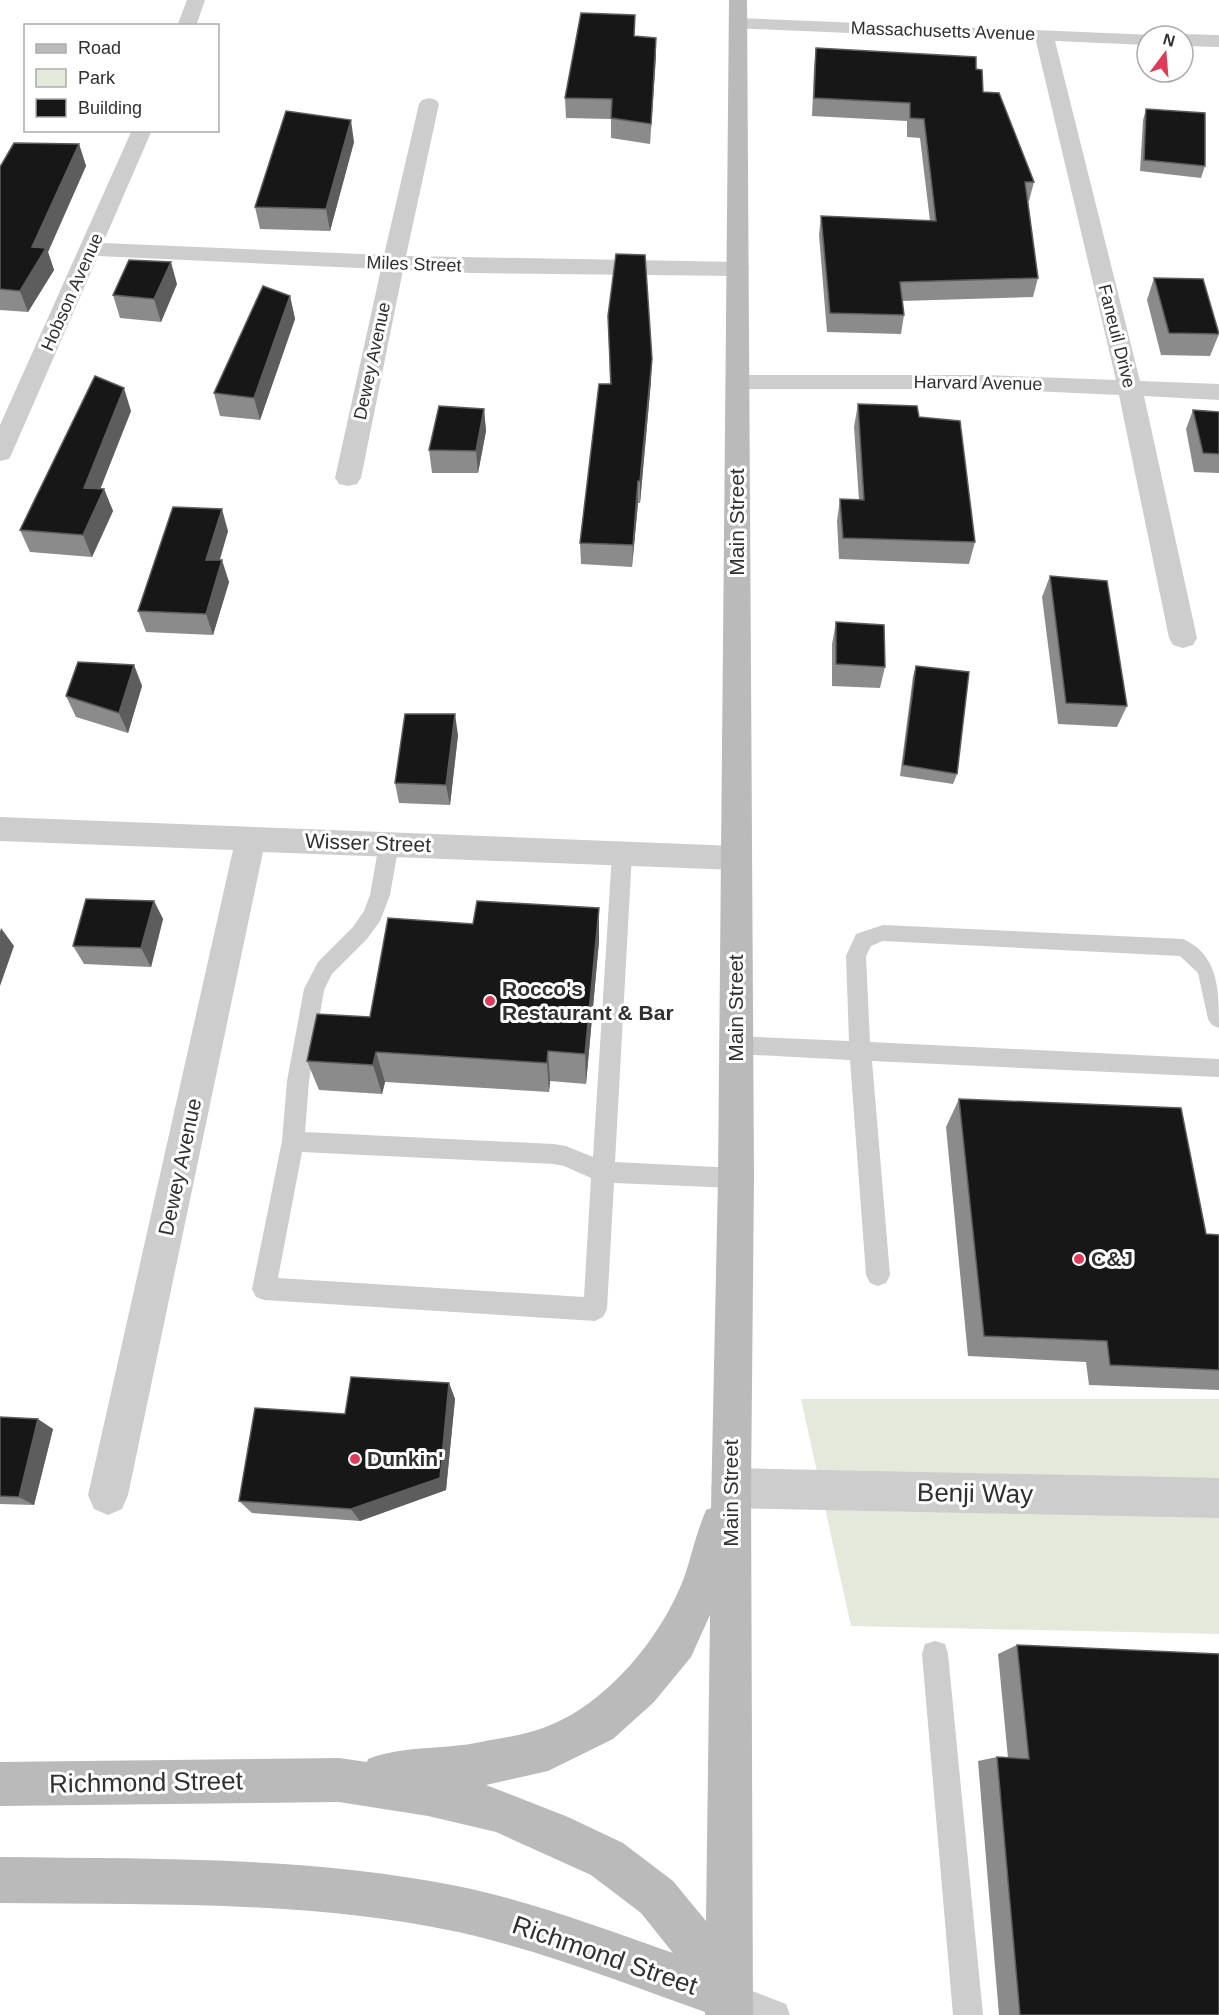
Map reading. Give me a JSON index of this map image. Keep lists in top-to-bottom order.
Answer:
{
  "streets": {
    "main road": ["Main Street", "Richmond Street"],
    "street": [
      "Massachusetts Avenue",
      "Miles Street",
      "Hobson Avenue",
      "Faneuil Drive",
      "Dewey Avenue",
      "Harvard Avenue",
      "Wisser Street",
      "Benji Way"
    ]
  },
  "crossings": [
    ["Massachusetts Avenue", "Faneuil Drive"],
    ["Massachusetts Avenue", "Main Street"],
    ["Miles Street", "Hobson Avenue"],
    ["Miles Street", "Dewey Avenue"],
    ["Miles Street", "Main Street"],
    ["Faneuil Drive", "Harvard Avenue"],
    ["Dewey Avenue", "Wisser Street"],
    ["Harvard Avenue", "Main Street"],
    ["Main Street", "Wisser Street"],
    ["Main Street", "Benji Way"],
    ["Main Street", "Richmond Street"]
  ],
  "places": ["Rocco's Restaurant & Bar", "C&J", "Dunkin'"],
  "legend": ["Road", "Park", "Building"],
  "north": "top"
}
